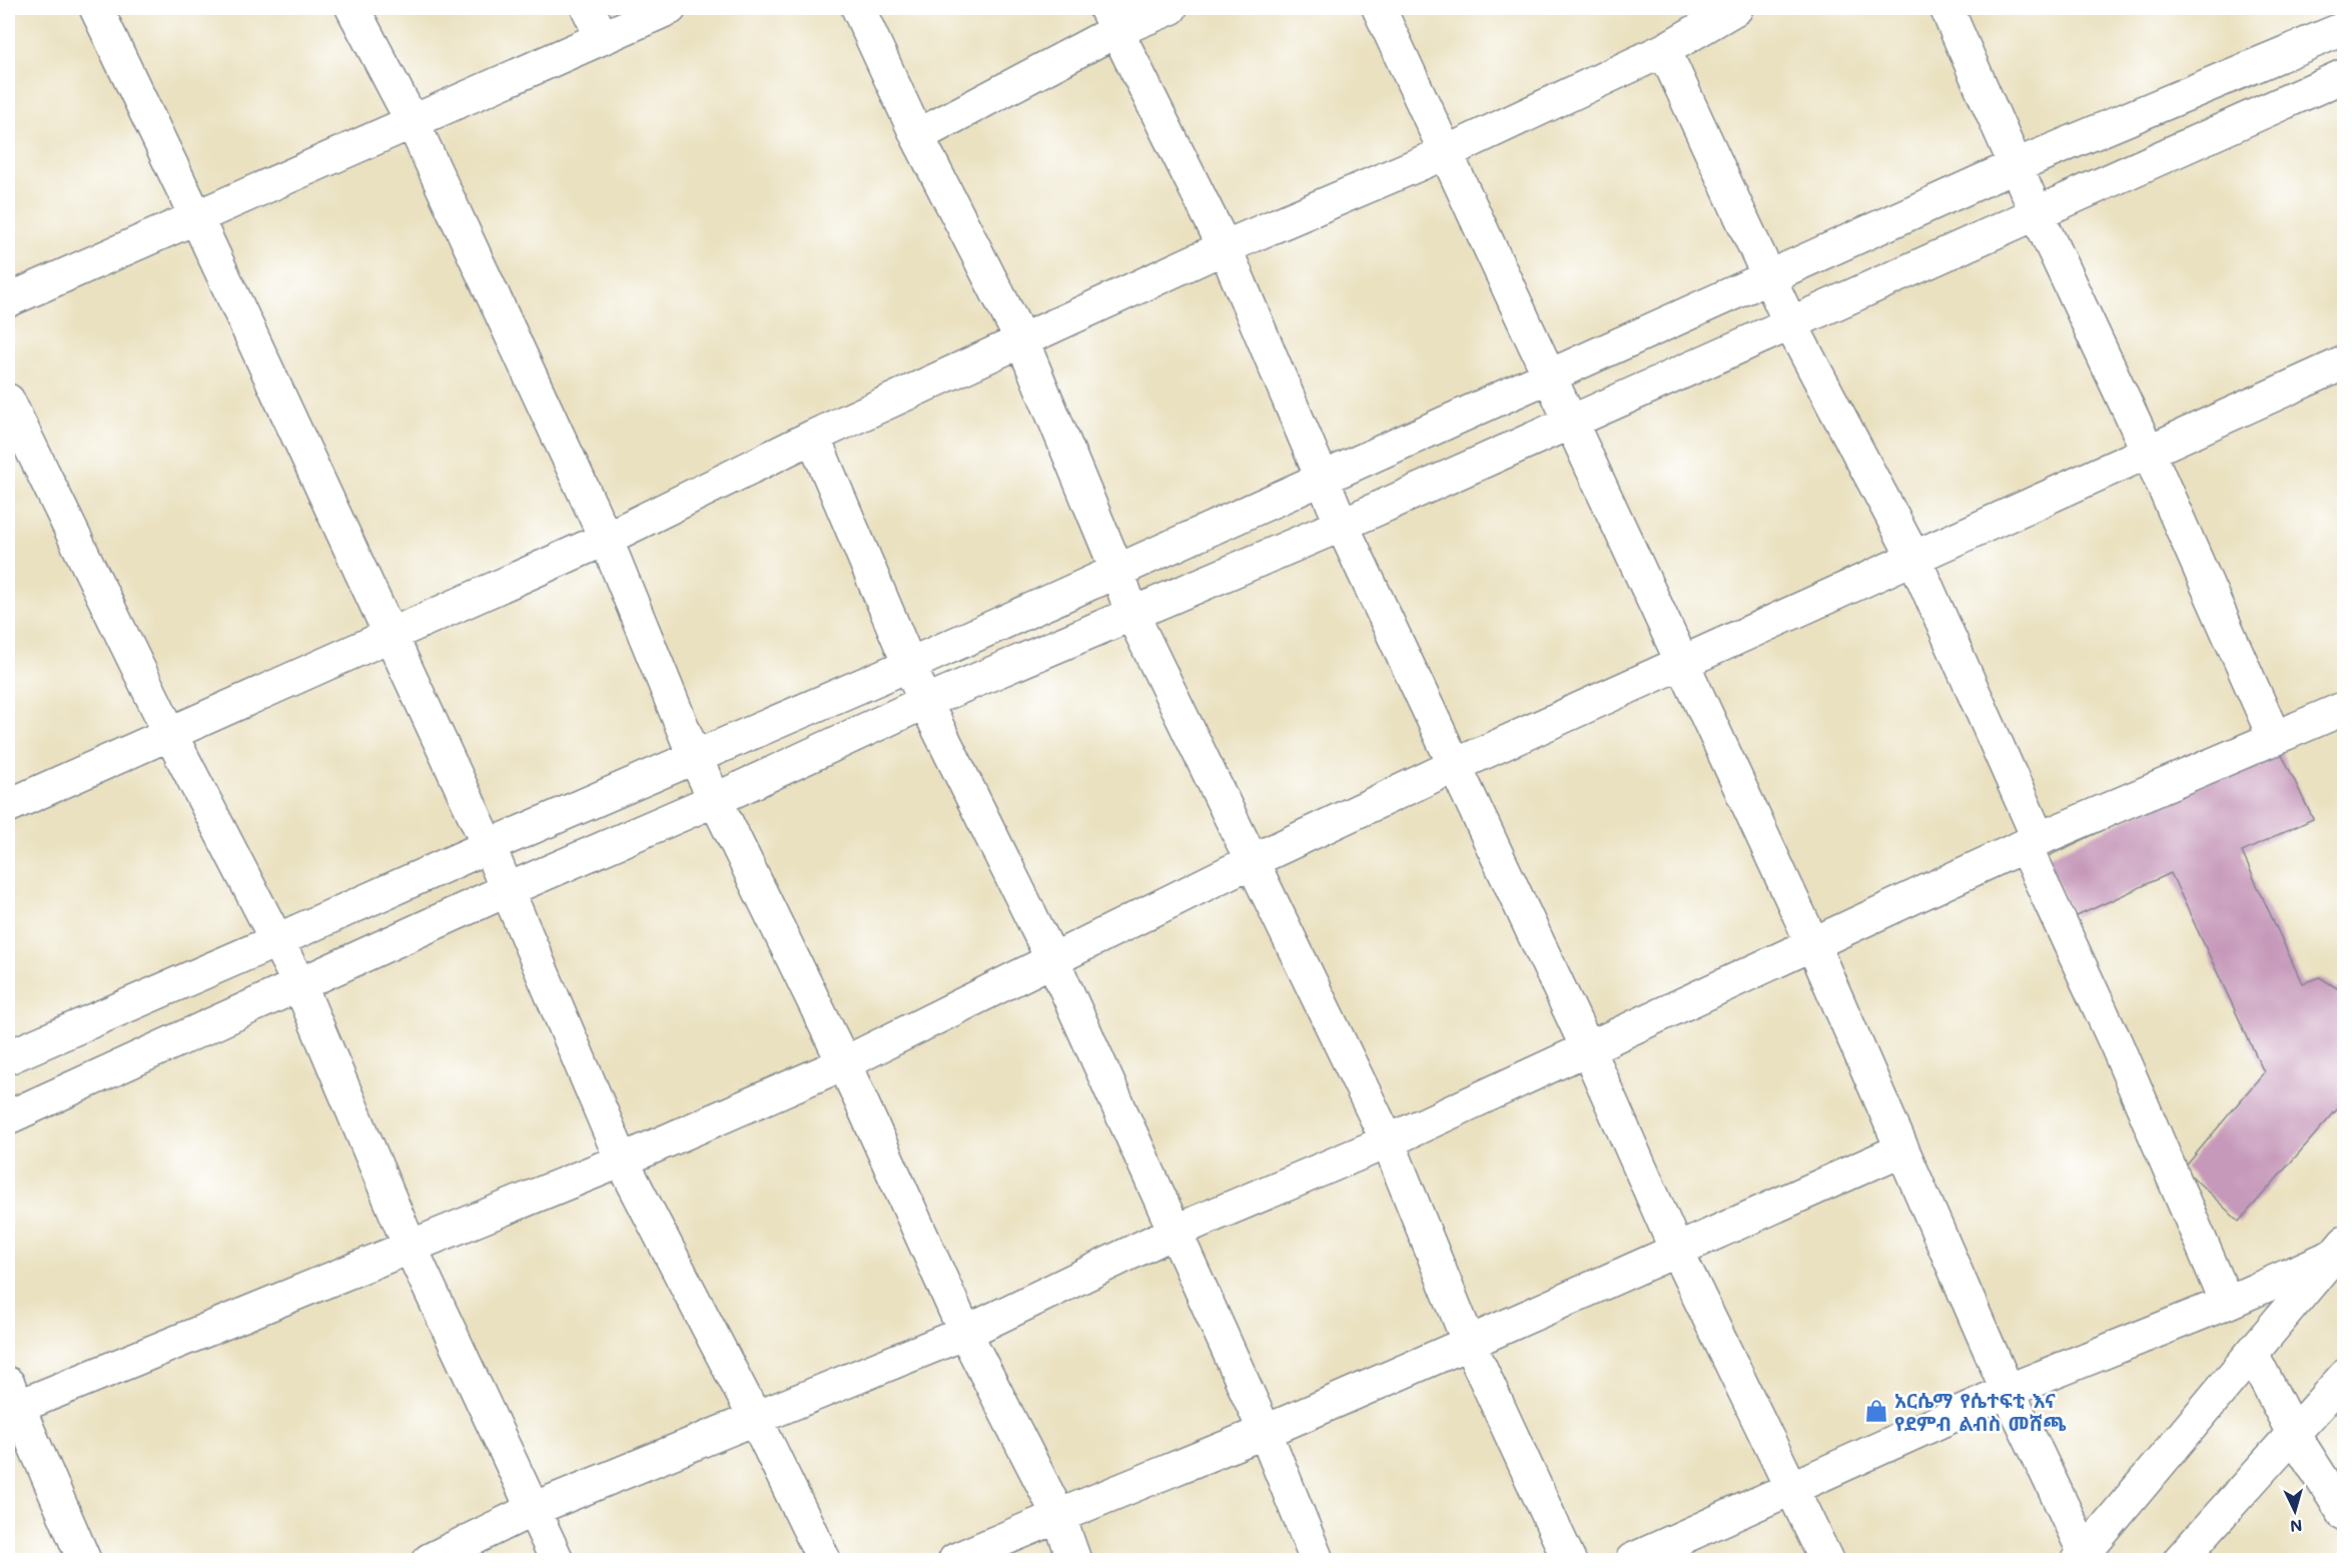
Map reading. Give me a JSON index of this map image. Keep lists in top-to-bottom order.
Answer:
{
  "places": {
    "shop": ["አርሴማ የሴተፍቲ እና የደምብ ልብስ መሸጫ"]
  },
  "north": "bottom"
}
